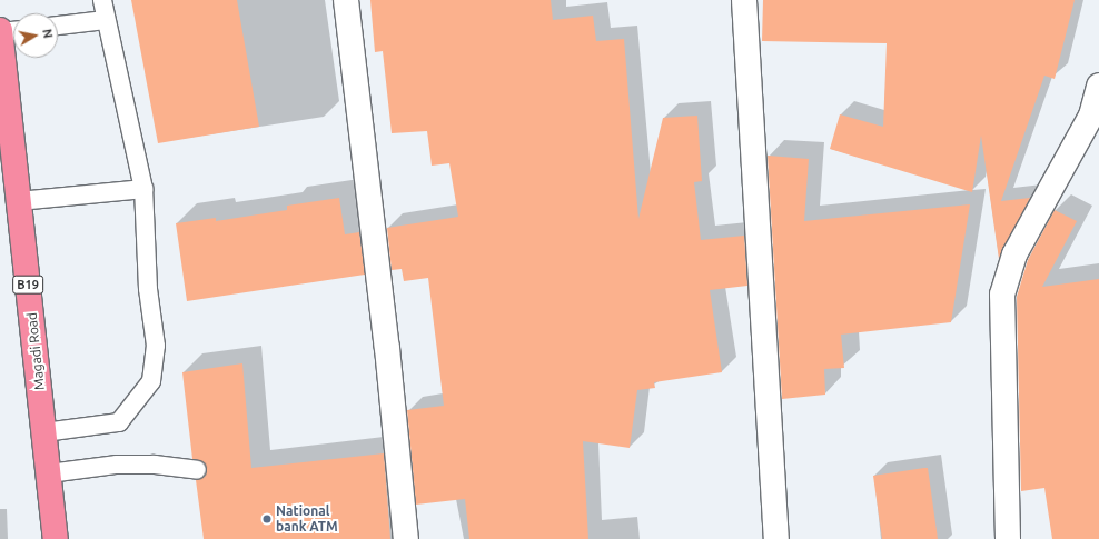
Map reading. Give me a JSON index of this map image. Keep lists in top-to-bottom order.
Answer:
{
  "streets": {
    "highway": ["B19", "Magadi Road"]
  },
  "places": ["National bank ATM"],
  "north": "right"
}
